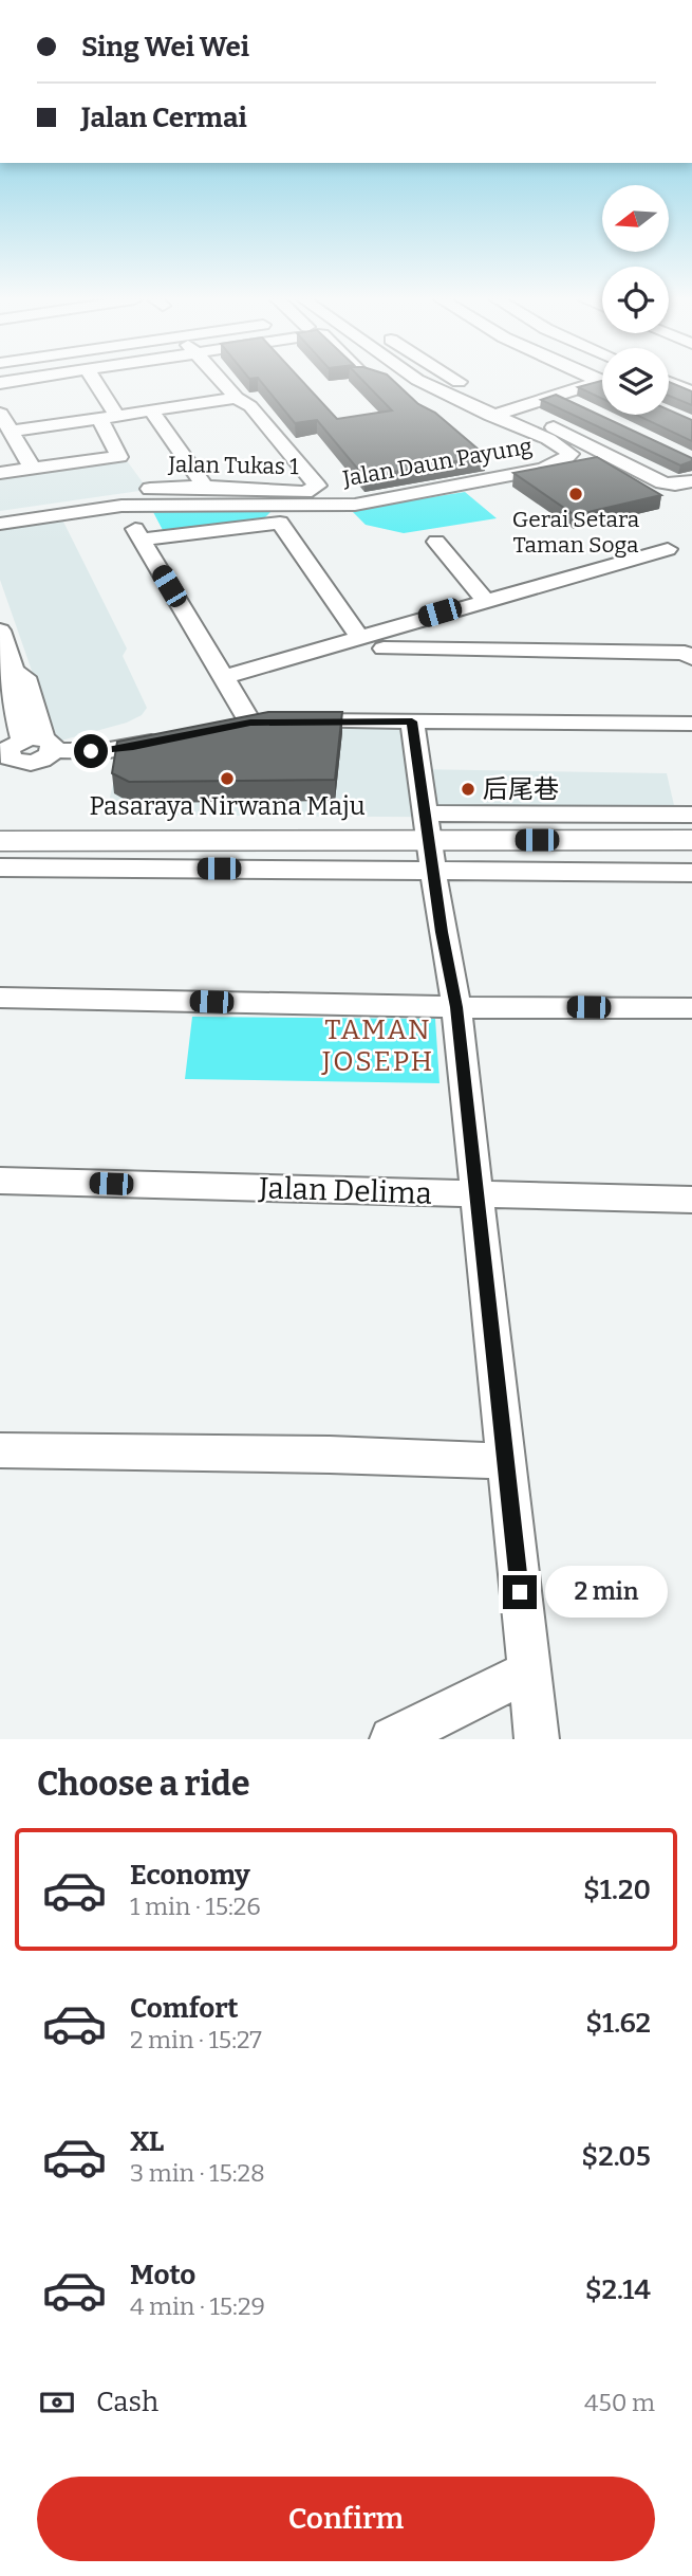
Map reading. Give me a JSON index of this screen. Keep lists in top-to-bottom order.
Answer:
{
  "streets": {
    "street": ["Jalan Daun Payung", "Jalan Tukas 1", "Jalan Delima"]
  },
  "districts": ["TAMAN JOSEPH"],
  "places": ["Gerai Setara Taman Soga", "Pasaraya Nirwana Maju", "后尾巷"],
  "north": "left",
  "page": {
    "banner": ["Sing Wei Wei", "Jalan Cermai"],
    "bubble": "2 min",
    "heading": "Choose a ride",
    "list": [
      {
        "name": "Economy",
        "note": "1 min · 15:26",
        "value": "$1.20"
      },
      {
        "name": "Comfort",
        "note": "2 min · 15:27",
        "value": "$1.62"
      },
      {
        "name": "XL",
        "note": "3 min · 15:28",
        "value": "$2.05"
      },
      {
        "name": "Moto",
        "note": "4 min · 15:29",
        "value": "$2.14"
      }
    ],
    "pay": ["Cash", "450 m"],
    "buttons": "Confirm"
  }
}
